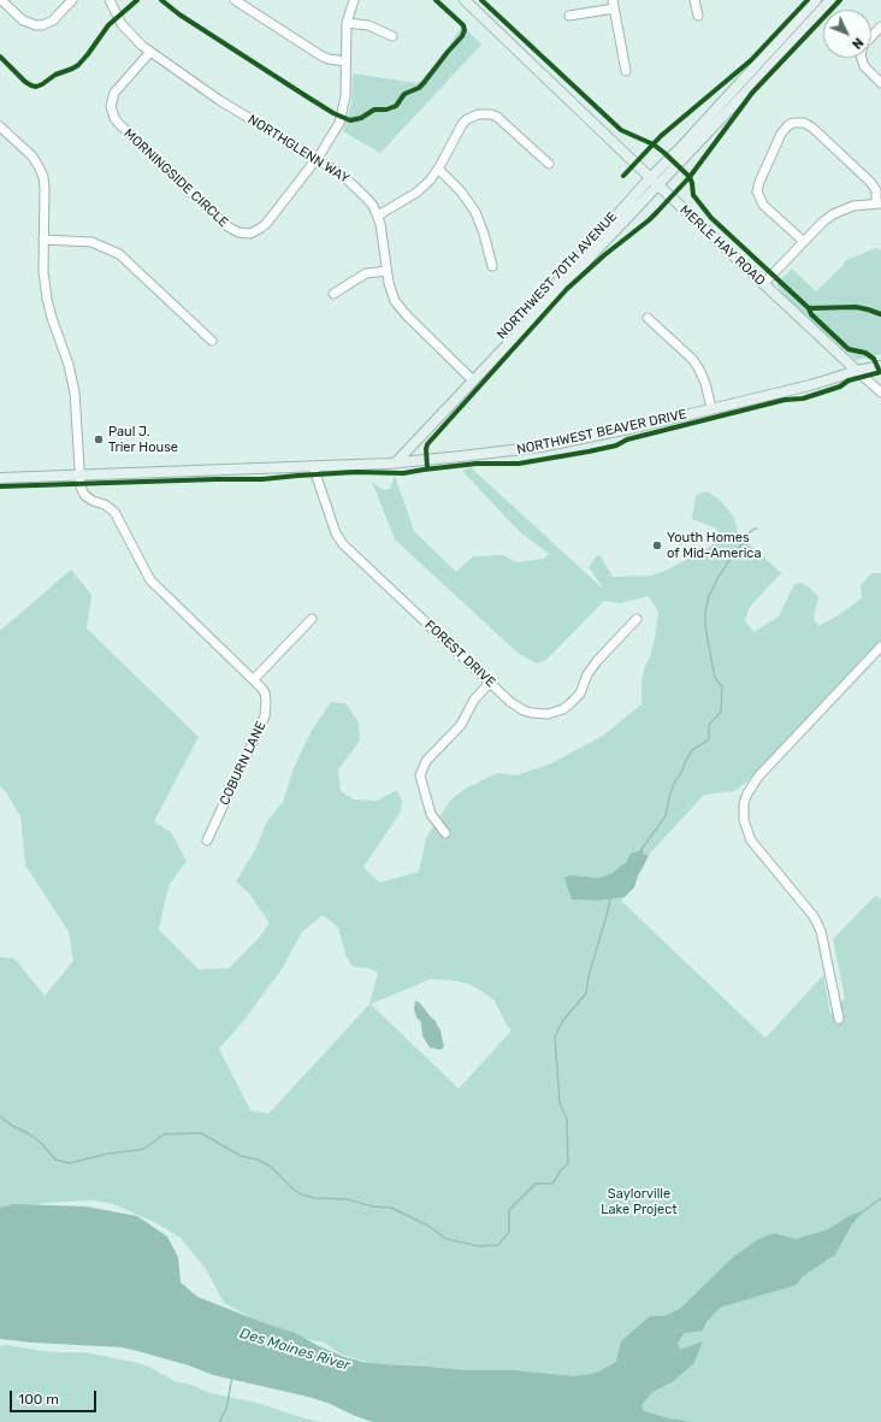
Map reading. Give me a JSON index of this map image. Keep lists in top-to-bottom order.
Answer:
{
  "streets": {
    "main road": ["MERLE HAY ROAD", "NORTHWEST 70TH AVENUE", "NORTHWEST BEAVER DRIVE"],
    "street": [
      "NORTHGLENN WAY",
      "MORNINGSIDE CIRCLE",
      "FOREST DRIVE",
      "COBURN LANE"
    ]
  },
  "crossings": [
    ["NORTHGLENN WAY", "MORNINGSIDE CIRCLE"],
    ["NORTHGLENN WAY", "NORTHWEST 70TH AVENUE"],
    ["MERLE HAY ROAD", "NORTHWEST 70TH AVENUE"],
    ["MERLE HAY ROAD", "NORTHWEST BEAVER DRIVE"],
    ["NORTHWEST 70TH AVENUE", "NORTHWEST BEAVER DRIVE"],
    ["NORTHWEST BEAVER DRIVE", "FOREST DRIVE"],
    ["NORTHWEST BEAVER DRIVE", "COBURN LANE"]
  ],
  "water": ["Des Moines River"],
  "parks": ["Saylorville Lake Project"],
  "places": ["Paul J. Trier House", "Youth Homes of Mid-America"],
  "scale_bar": "100 m",
  "north": "bottom right"
}
